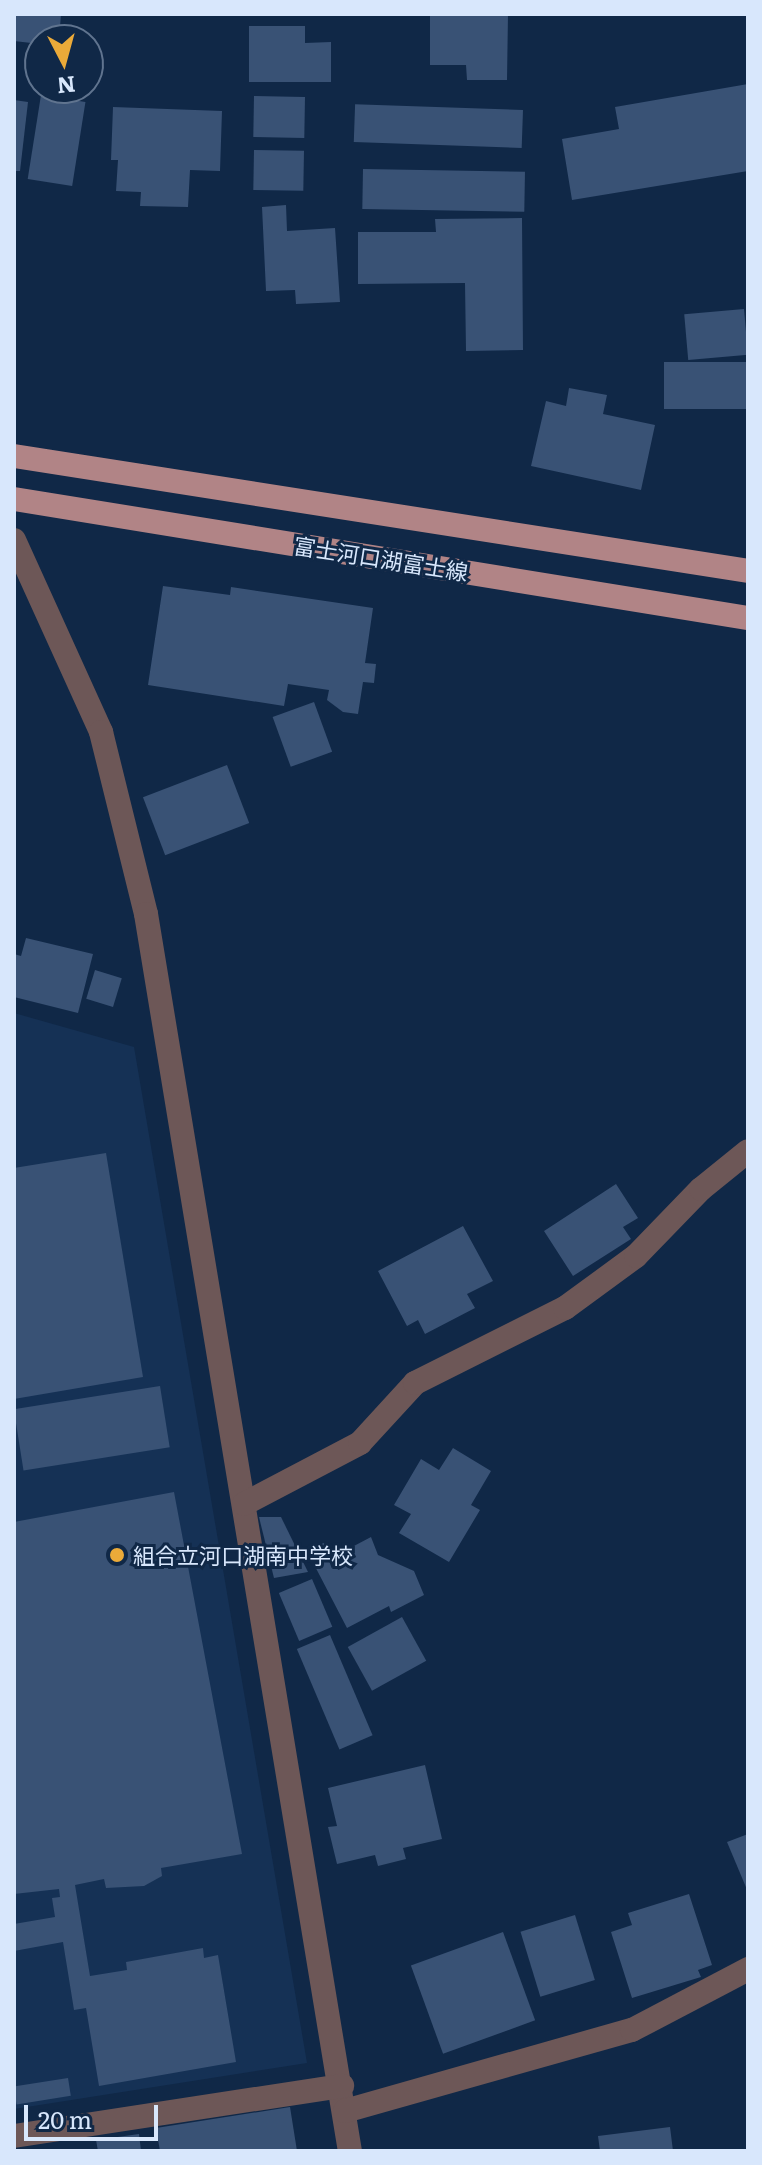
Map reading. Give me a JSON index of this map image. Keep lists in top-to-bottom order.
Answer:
{
  "streets": {
    "main road": ["富士河口湖富士線"]
  },
  "places": ["組合立河口湖南中学校"],
  "scale_bar": "20 m",
  "north": "bottom"
}
